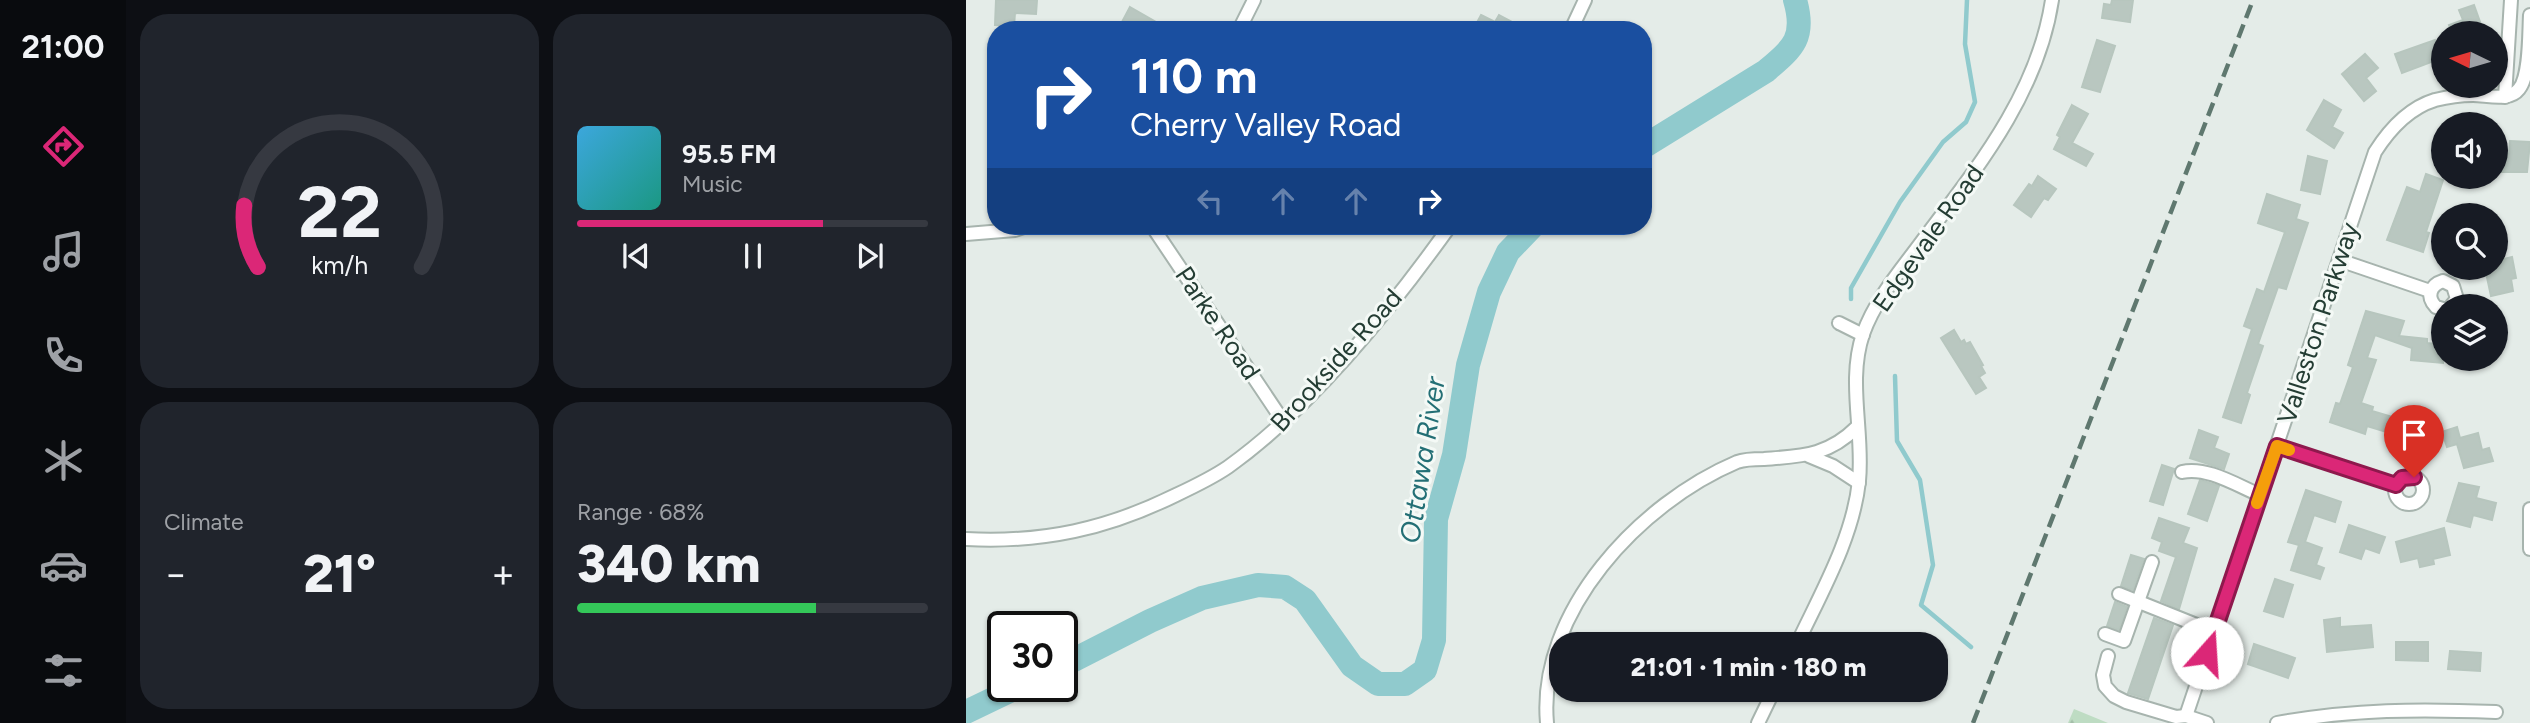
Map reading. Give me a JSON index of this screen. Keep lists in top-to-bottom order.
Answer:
{
  "streets": {
    "street": [
      "Edgevale Road",
      "Parke Road",
      "Valleston Parkway",
      "Brookside Road"
    ]
  },
  "crossings": [
    ["Parke Road", "Brookside Road"]
  ],
  "water": ["Ottawa River"],
  "north": "left",
  "page": {
    "tabs": "21:00",
    "turn": ["110 m", "Cherry Valley Road"],
    "song": ["95.5 FM", "Music"],
    "tile": [
      "Climate",
      ["Range · 68%", "340 km"]
    ],
    "heat": ["−", "21°", "+"],
    "limit": "30",
    "trip": "21:01 · 1 min · 180 m",
    "gauge": ["22", "km/h"]
  }
}
